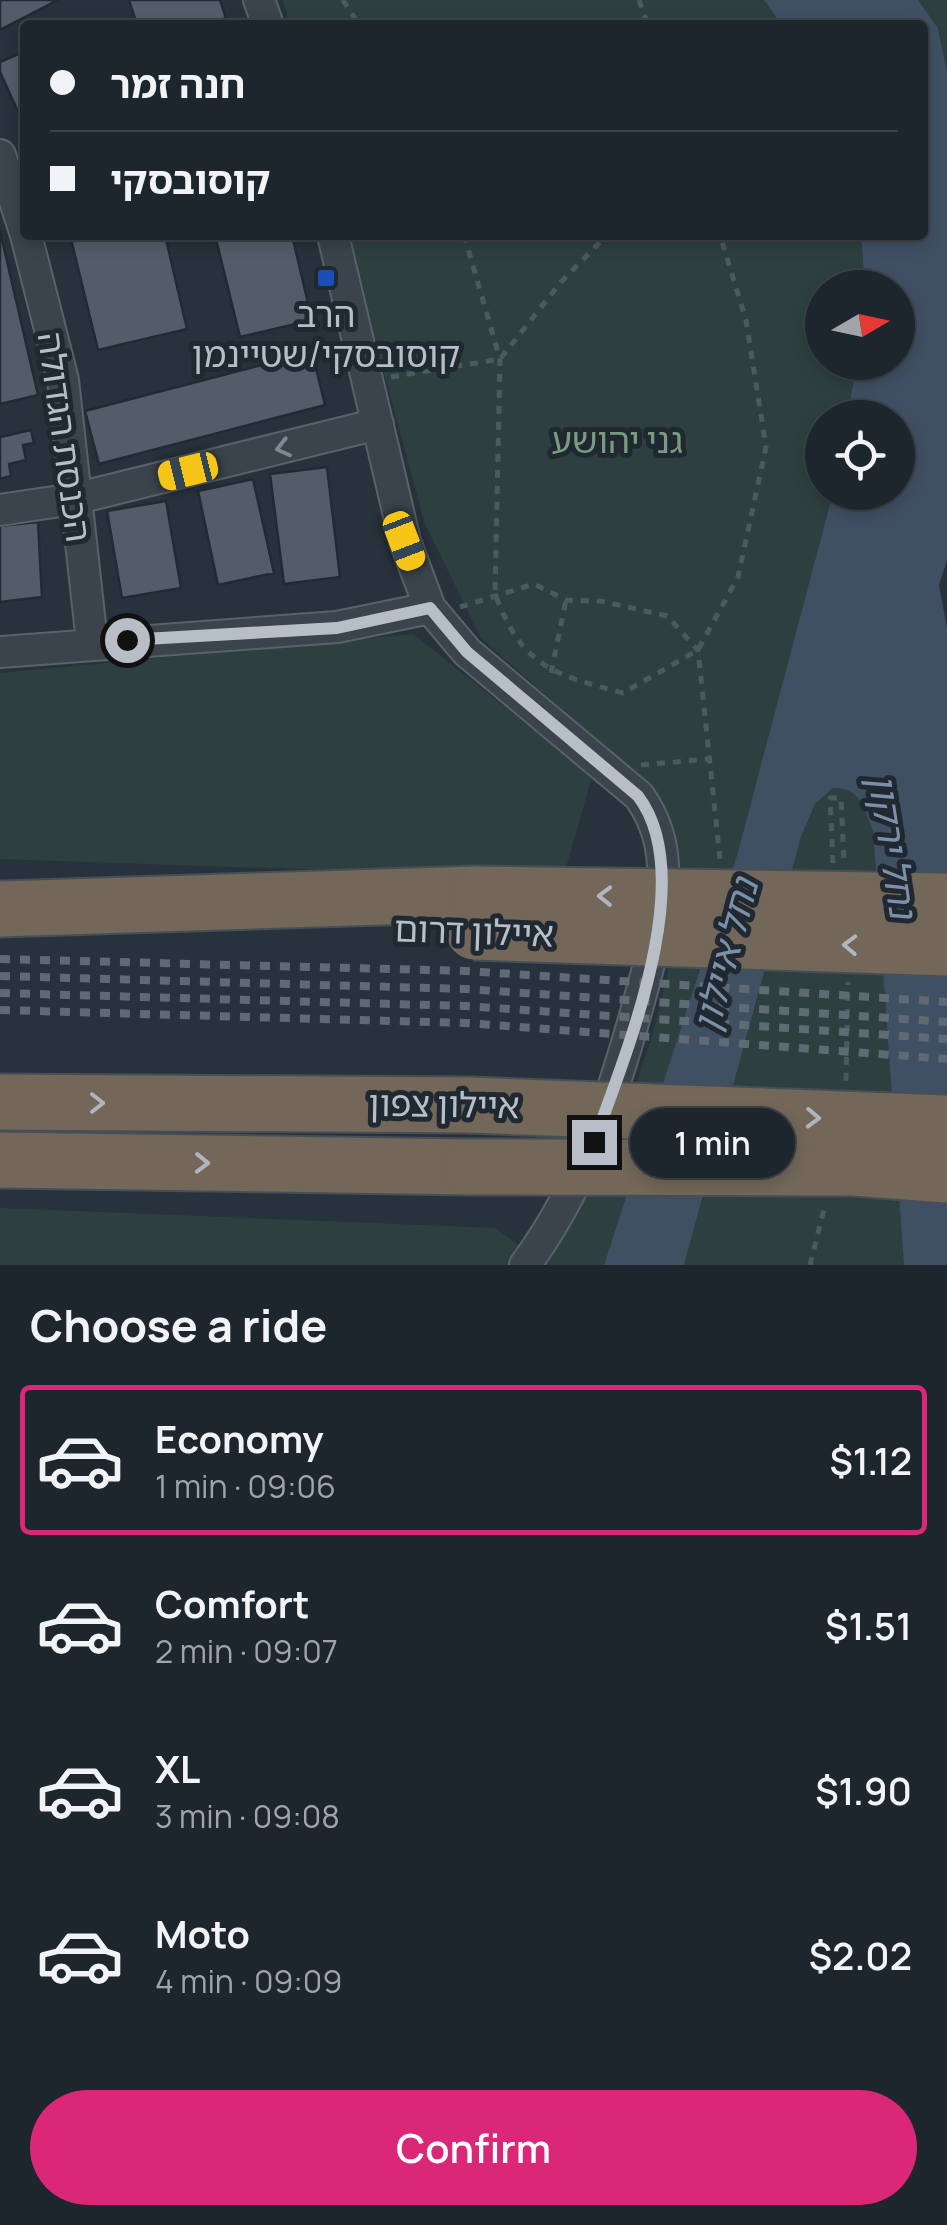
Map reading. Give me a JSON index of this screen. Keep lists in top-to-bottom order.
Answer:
{
  "streets": {
    "highway": ["איילון דרום", "איילון צפון"],
    "street": ["הכנסת הגדולה"]
  },
  "water": ["נחל ירקון", "נחל איילון"],
  "parks": ["גני יהושע"],
  "places": {
    "transit": ["הרב קוסובסקי/שטיינמן"]
  },
  "north": "right",
  "page": {
    "banner": ["חנה זמר", "קוסובסקי"],
    "bubble": "1 min",
    "heading": "Choose a ride",
    "list": [
      {
        "name": "Economy",
        "note": "1 min · 09:06",
        "value": "$1.12"
      },
      {
        "name": "Comfort",
        "note": "2 min · 09:07",
        "value": "$1.51"
      },
      {
        "name": "XL",
        "note": "3 min · 09:08",
        "value": "$1.90"
      },
      {
        "name": "Moto",
        "note": "4 min · 09:09",
        "value": "$2.02"
      }
    ],
    "buttons": "Confirm"
  }
}
